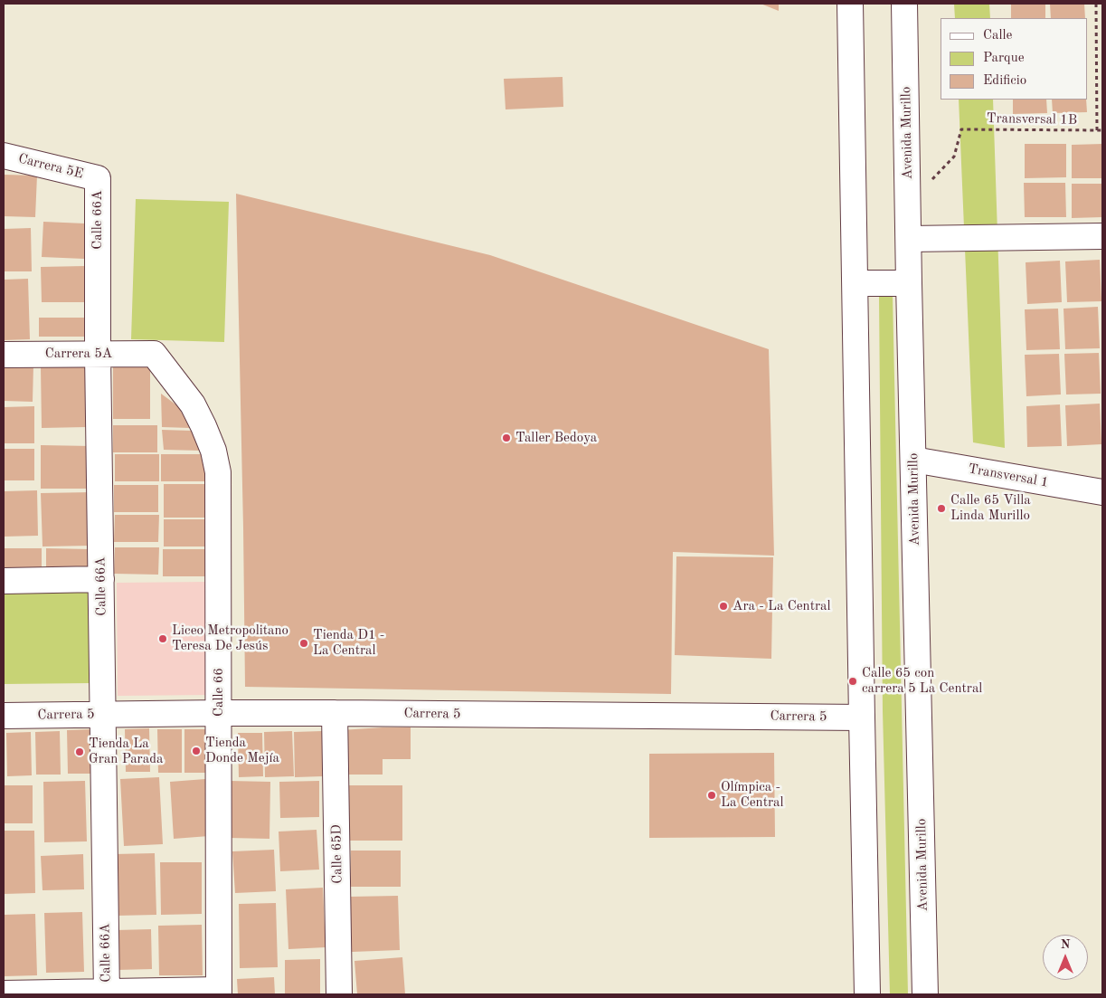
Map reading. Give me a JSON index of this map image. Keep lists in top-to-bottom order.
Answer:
{
  "streets": {
    "street": [
      "Avenida Murillo",
      "Carrera 5E",
      "Calle 66A",
      "Carrera 5A",
      "Transversal 1",
      "Calle 66",
      "Carrera 5",
      "Calle 65D"
    ],
    "path": ["Transversal 1B"]
  },
  "crossings": [
    ["Transversal 1B", "Avenida Murillo"],
    ["Avenida Murillo", "Transversal 1"],
    ["Carrera 5E", "Calle 66A"],
    ["Calle 66A", "Carrera 5A"],
    ["Calle 66A", "Carrera 5"],
    ["Carrera 5A", "Calle 66"],
    ["Calle 66", "Carrera 5"],
    ["Carrera 5", "Calle 65D"]
  ],
  "places": [
    "Taller Bedoya",
    "Calle 65 Villa Linda Murillo",
    "Ara - La Central",
    "Liceo Metropolitano Teresa De Jesús",
    "Tienda D1 - La Central",
    "Calle 65 con carrera 5 La Central",
    "Tienda Donde Mejía",
    "Tienda La Gran Parada",
    "Olímpica - La Central"
  ],
  "legend": ["Calle", "Parque", "Edificio"],
  "north": "top"
}
